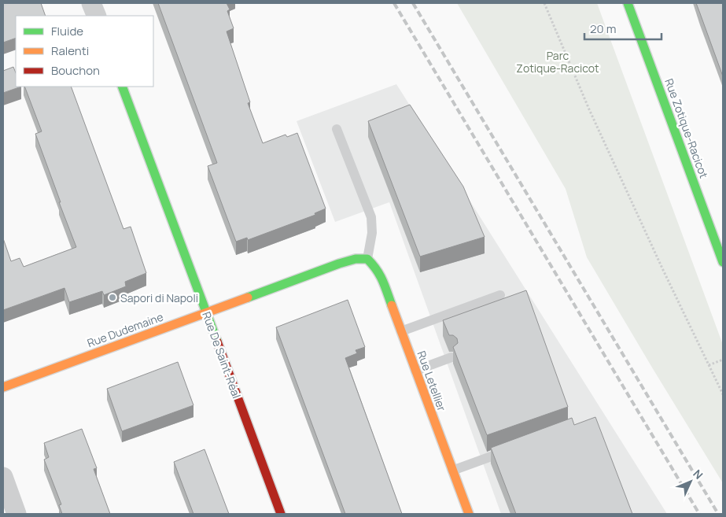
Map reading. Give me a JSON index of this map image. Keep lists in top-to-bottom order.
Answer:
{
  "streets": {
    "street": [
      "Rue Zotique-Racicot",
      "Rue Dudemaine",
      "Rue De Saint-Réal",
      "Rue Letellier"
    ]
  },
  "crossings": [
    ["Rue Dudemaine", "Rue De Saint-Réal"],
    ["Rue Dudemaine", "Rue Letellier"]
  ],
  "parks": ["Parc Zotique-Racicot"],
  "places": ["Sapori di Napoli"],
  "legend": ["Fluide", "Ralenti", "Bouchon"],
  "scale_bar": "20 m",
  "north": "top right"
}
